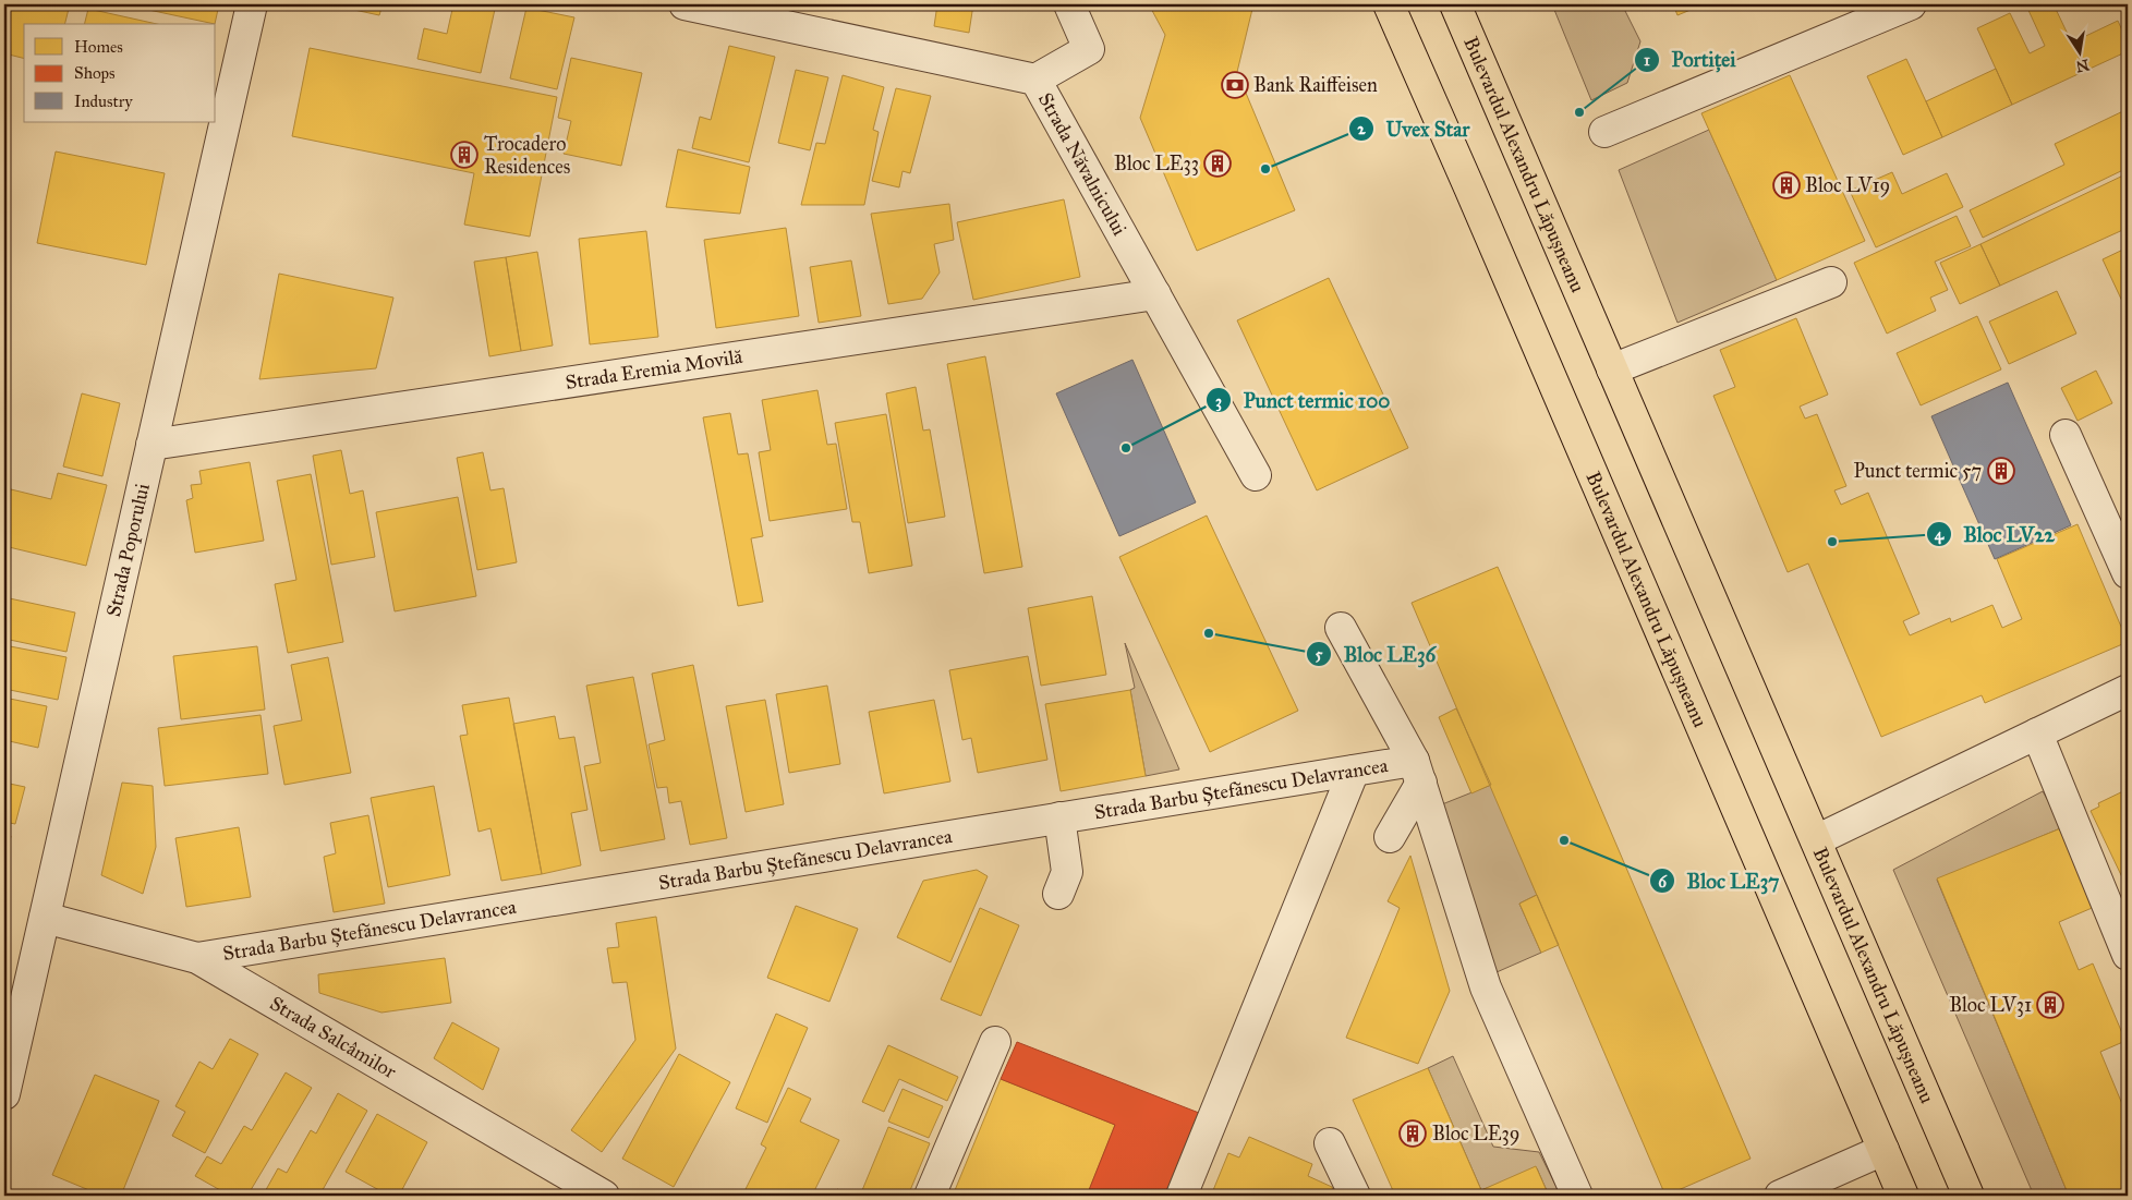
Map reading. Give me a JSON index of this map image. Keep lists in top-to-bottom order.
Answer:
{
  "streets": {
    "main road": ["Bulevardul Alexandru Lăpușneanu"],
    "street": [
      "Strada Năvalnicului",
      "Strada Eremia Movilă",
      "Strada Poporului",
      "Strada Barbu Ștefănescu Delavrancea",
      "Strada Salcâmilor"
    ]
  },
  "crossings": [
    ["Strada Năvalnicului", "Strada Eremia Movilă"],
    ["Strada Eremia Movilă", "Strada Poporului"],
    ["Strada Poporului", "Strada Salcâmilor"],
    ["Strada Barbu Ștefănescu Delavrancea", "Strada Salcâmilor"]
  ],
  "places": {
    "bank": ["Bank Raiffeisen"],
    "other": [
      "Portiței",
      "Uvex Star",
      "Punct termic 100",
      "Bloc LV22",
      "Bloc LE36",
      "Bloc LE37"
    ],
    "building": [
      "Trocadero Residences",
      "Bloc LE33",
      "Bloc LV19",
      "Punct termic 57",
      "Bloc LV31",
      "Bloc LE39"
    ]
  },
  "legend": ["Homes", "Shops", "Industry"],
  "north": "bottom"
}
